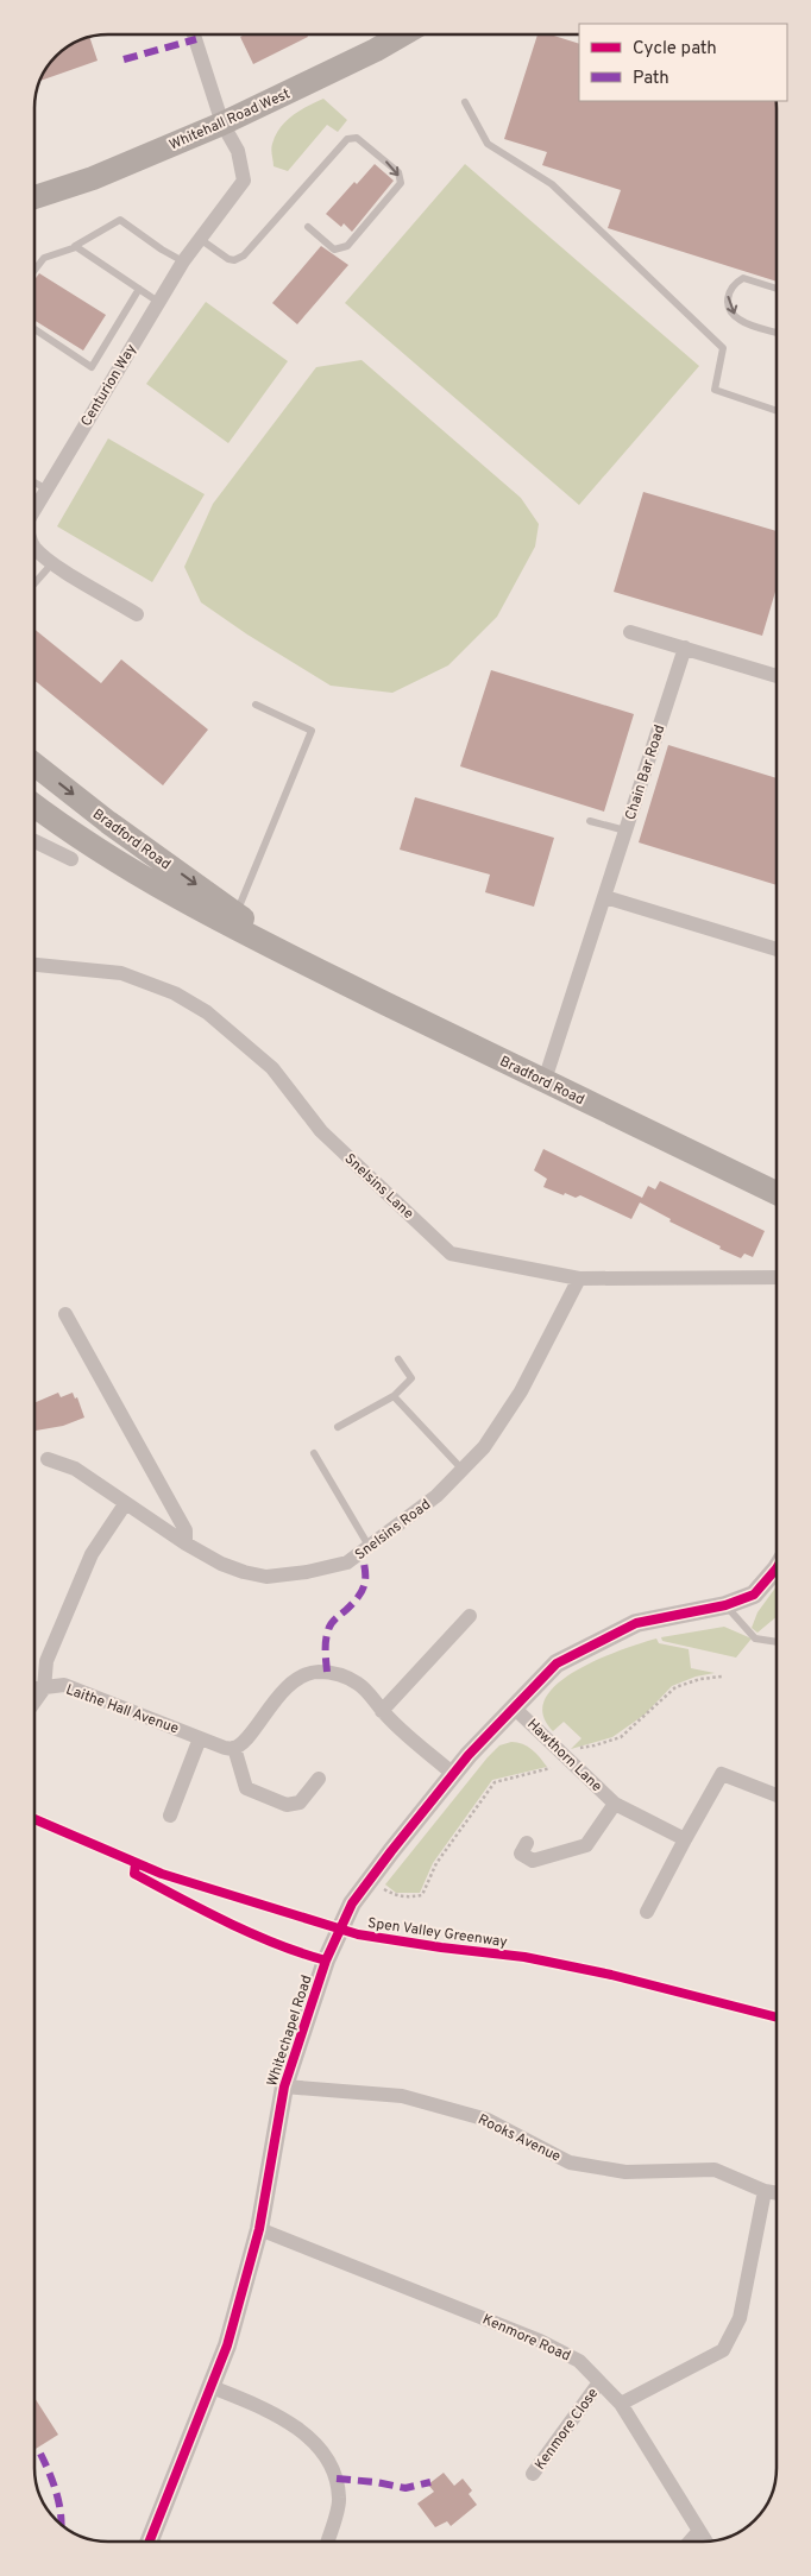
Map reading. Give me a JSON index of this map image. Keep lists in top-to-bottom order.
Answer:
{
  "streets": {
    "main road": ["Whitehall Road West", "Bradford Road"],
    "street": [
      "Centurion Way",
      "Chain Bar Road",
      "Snelsins Lane",
      "Snelsins Road",
      "Laithe Hall Avenue",
      "Hawthorn Lane",
      "Whitechapel Road",
      "Rooks Avenue",
      "Kenmore Road",
      "Kenmore Close"
    ],
    "cycle path": ["Spen Valley Greenway"]
  },
  "crossings": [
    ["Whitehall Road West", "Centurion Way"],
    ["Chain Bar Road", "Bradford Road"],
    ["Snelsins Lane", "Snelsins Road"],
    ["Snelsins Road", "Laithe Hall Avenue"],
    ["Hawthorn Lane", "Whitechapel Road"],
    ["Whitechapel Road", "Rooks Avenue"],
    ["Whitechapel Road", "Kenmore Road"],
    ["Kenmore Road", "Kenmore Close"]
  ],
  "legend": ["Cycle path", "Path"]
}
